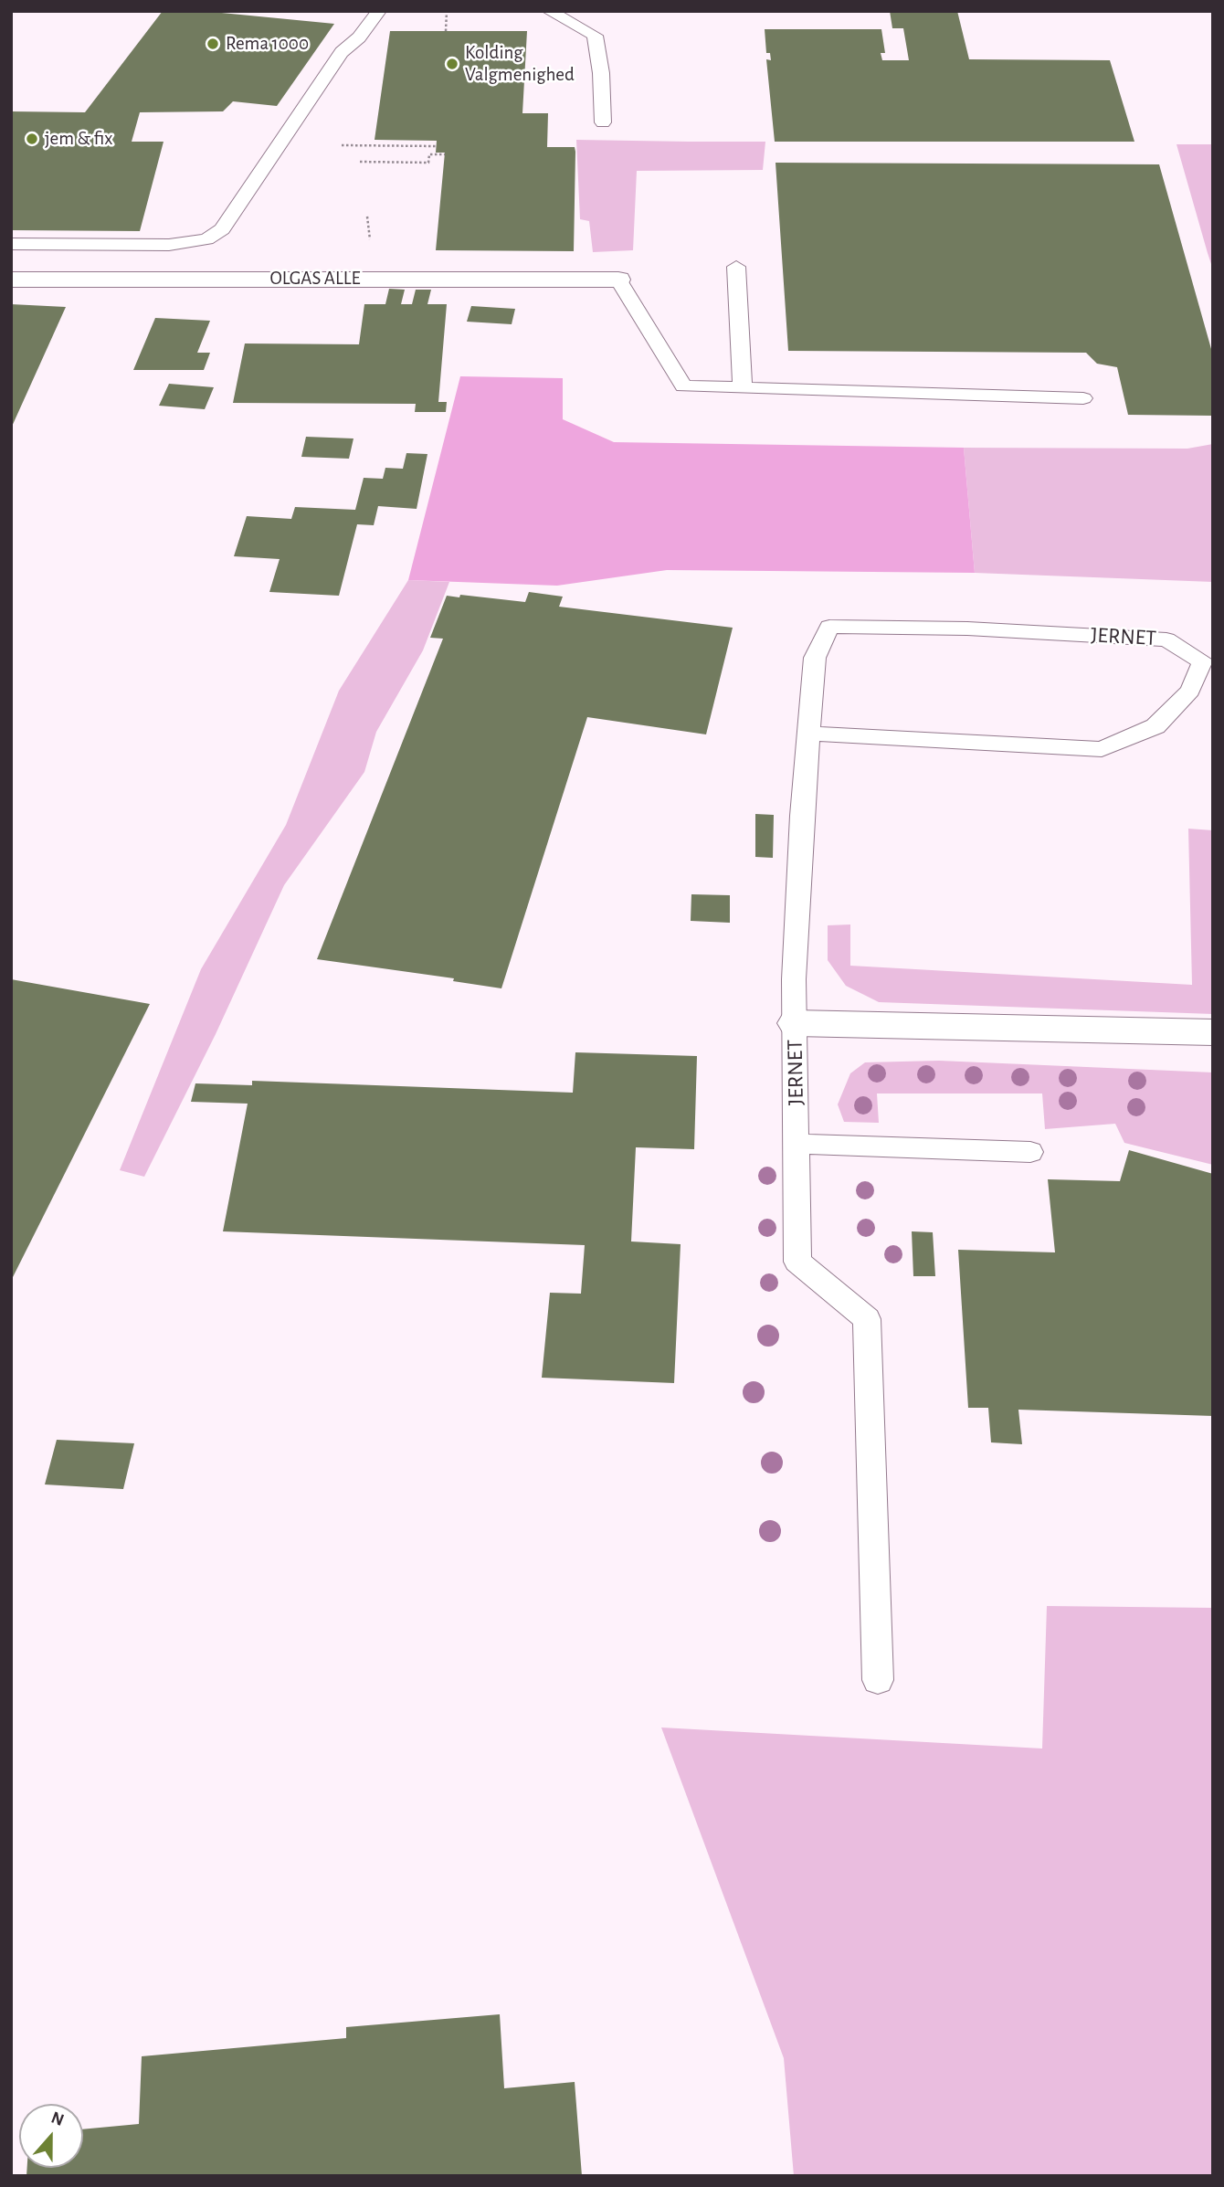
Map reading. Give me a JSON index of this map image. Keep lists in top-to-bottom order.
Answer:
{
  "streets": {
    "street": ["OLGAS ALLE", "JERNET"]
  },
  "places": ["Rema 1000", "Kolding Valgmenighed", "jem & fix"],
  "north": "top"
}
